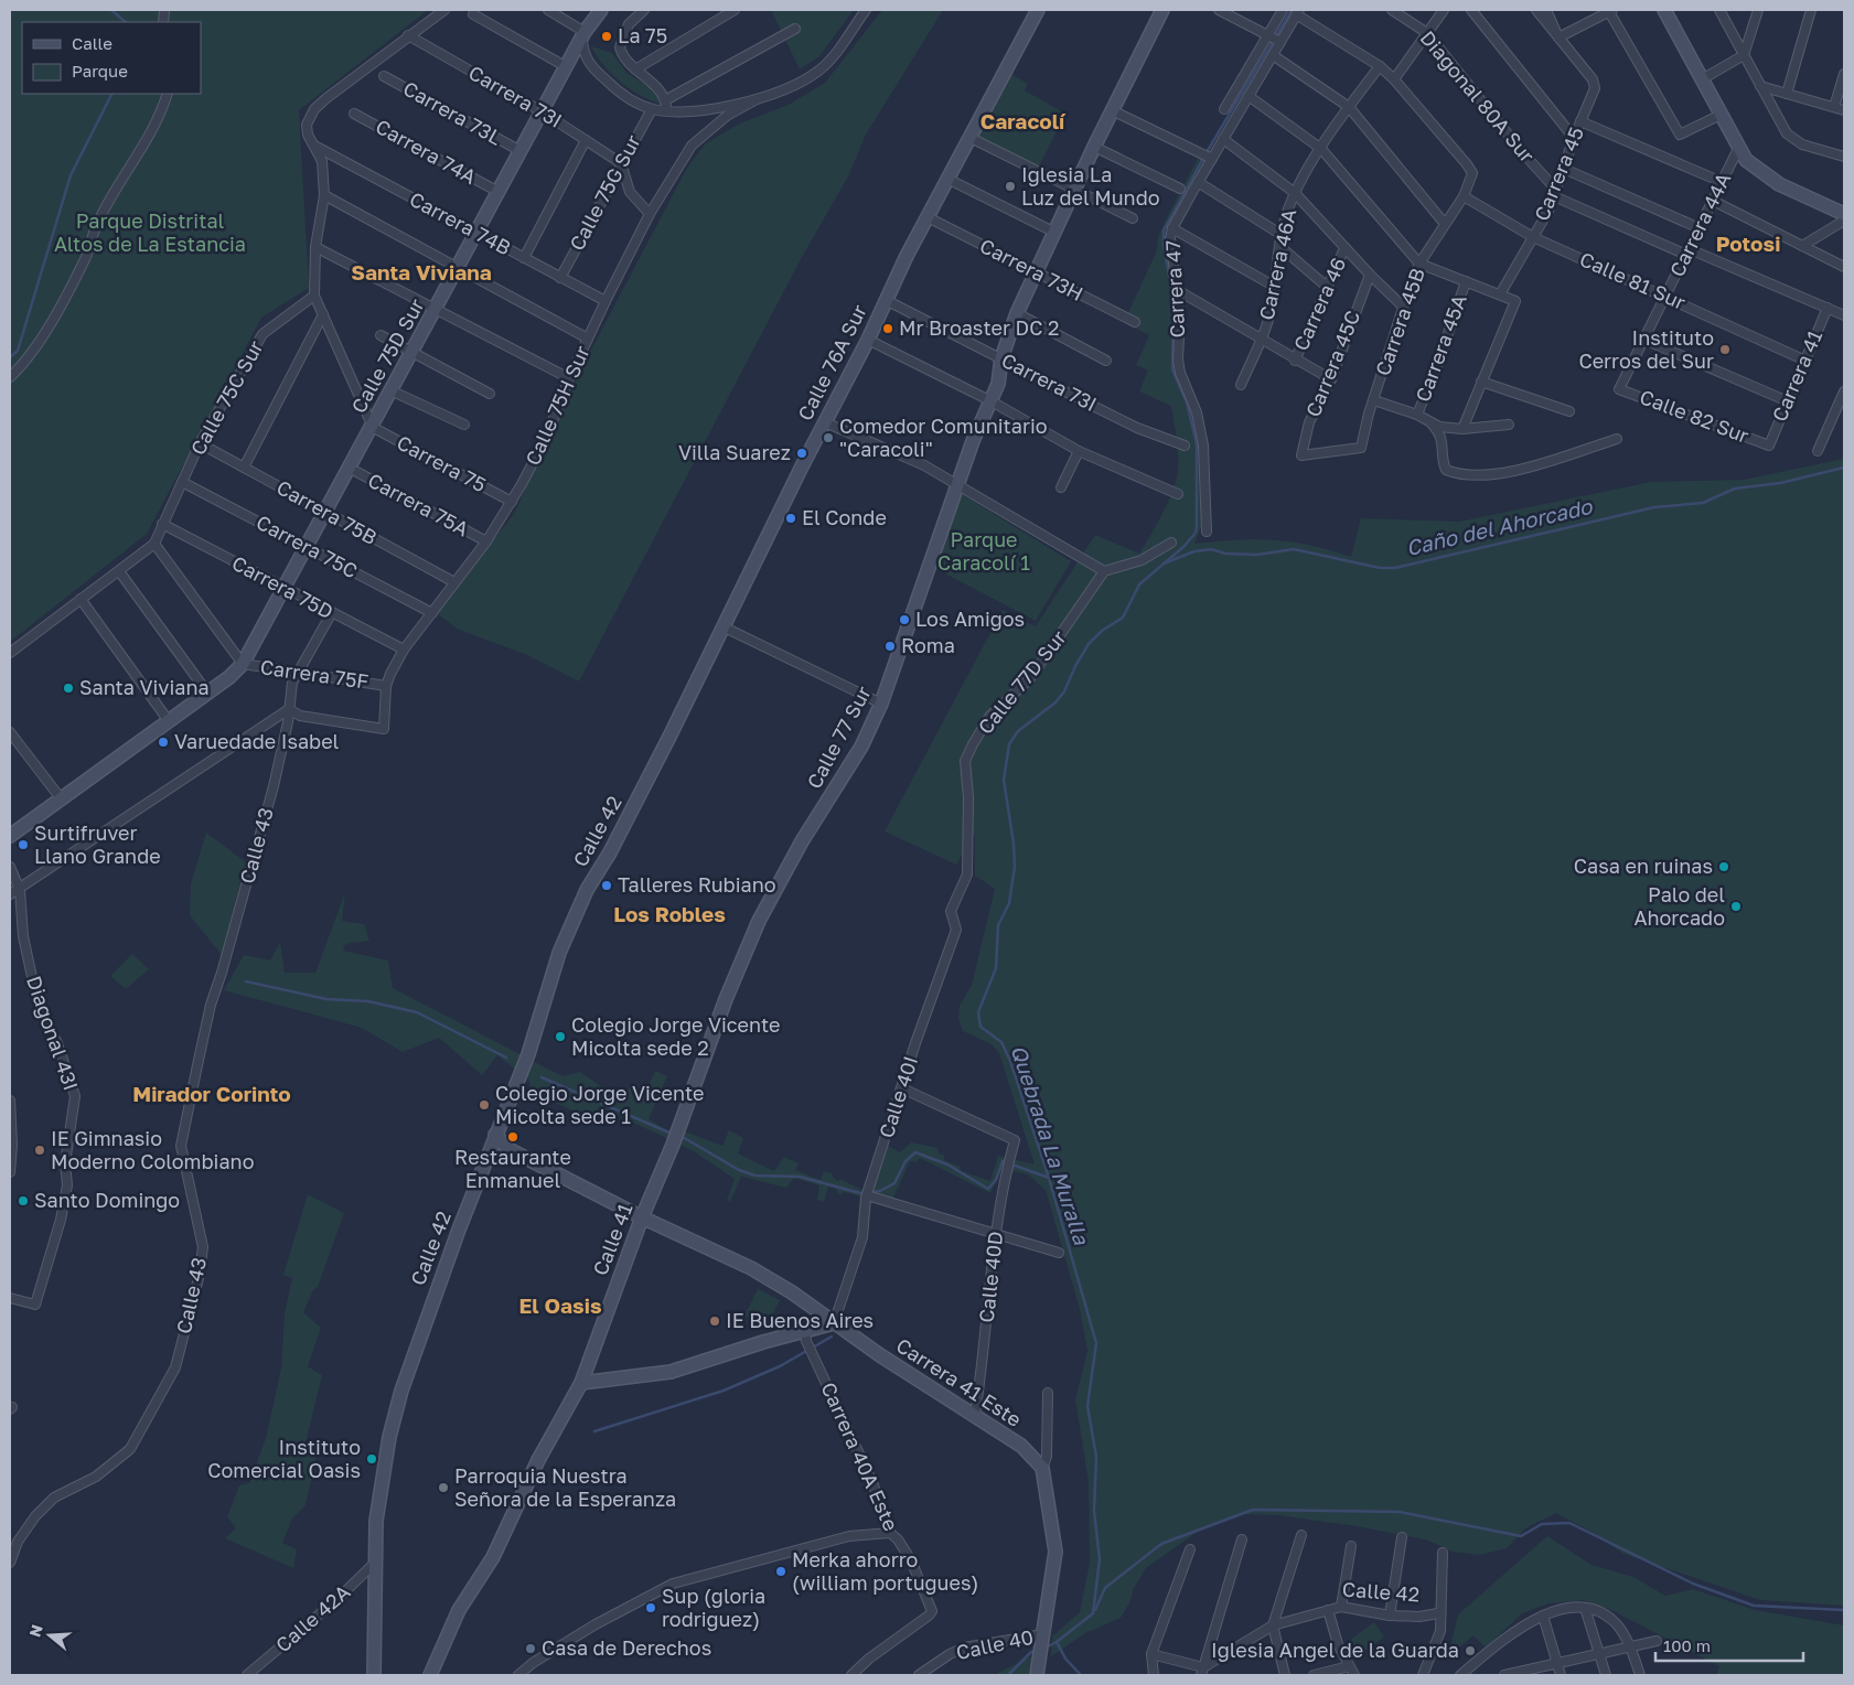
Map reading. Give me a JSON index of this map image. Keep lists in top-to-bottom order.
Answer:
{
  "streets": {
    "street": [
      "Carrera 73I",
      "Diagonal 80A Sur",
      "Carrera 73L",
      "Carrera 74A",
      "Carrera 45",
      "Calle 75G Sur",
      "Carrera 74B",
      "Carrera 44A",
      "Carrera 46A",
      "Carrera 73H",
      "Calle 81 Sur",
      "Carrera 47",
      "Carrera 46",
      "Carrera 45B",
      "Carrera 45A",
      "Calle 75D Sur",
      "Calle 76A Sur",
      "Carrera 45C",
      "Carrera 41",
      "Calle 75C Sur",
      "Calle 75H Sur",
      "Calle 82 Sur",
      "Carrera 75",
      "Carrera 75A",
      "Carrera 75B",
      "Carrera 75C",
      "Carrera 75D",
      "Carrera 75F",
      "Calle 77D Sur",
      "Calle 77 Sur",
      "Calle 42",
      "Calle 43",
      "Diagonal 43I",
      "Calle 40I",
      "Calle 41",
      "Calle 40D",
      "Carrera 41 Este",
      "Carrera 40A Este",
      "Calle 42A",
      "Calle 40"
    ]
  },
  "crossings": [
    ["Carrera 73I", "Calle 75G Sur"],
    ["Carrera 73I", "Calle 75D Sur"],
    ["Carrera 73I", "Calle 76A Sur"],
    ["Carrera 73I", "Calle 77 Sur"],
    ["Diagonal 80A Sur", "Carrera 45"],
    ["Carrera 73L", "Calle 75D Sur"],
    ["Carrera 74A", "Calle 75D Sur"],
    ["Carrera 45", "Calle 81 Sur"],
    ["Calle 75G Sur", "Carrera 74B"],
    ["Carrera 74B", "Calle 75D Sur"],
    ["Carrera 74B", "Calle 75H Sur"],
    ["Carrera 44A", "Calle 81 Sur"],
    ["Carrera 44A", "Calle 82 Sur"],
    ["Carrera 73H", "Calle 76A Sur"],
    ["Carrera 73H", "Calle 77 Sur"],
    ["Calle 81 Sur", "Carrera 45B"],
    ["Calle 81 Sur", "Carrera 41"],
    ["Carrera 45B", "Carrera 45C"],
    ["Calle 75D Sur", "Carrera 75"],
    ["Calle 75D Sur", "Carrera 75A"],
    ["Calle 75D Sur", "Carrera 75B"],
    ["Calle 75D Sur", "Carrera 75C"],
    ["Calle 75D Sur", "Carrera 75D"],
    ["Calle 75D Sur", "Carrera 75F"],
    ["Calle 76A Sur", "Calle 42"],
    ["Carrera 41", "Calle 82 Sur"],
    ["Calle 75C Sur", "Carrera 75B"],
    ["Calle 75C Sur", "Carrera 75C"],
    ["Calle 75C Sur", "Carrera 75D"],
    ["Calle 75H Sur", "Carrera 75"],
    ["Calle 75H Sur", "Carrera 75A"],
    ["Calle 75H Sur", "Carrera 75B"],
    ["Calle 75H Sur", "Carrera 75C"],
    ["Calle 75H Sur", "Carrera 75D"],
    ["Calle 75H Sur", "Carrera 75F"],
    ["Calle 75H Sur", "Calle 43"],
    ["Carrera 75D", "Calle 43"],
    ["Carrera 75F", "Calle 43"],
    ["Calle 77D Sur", "Calle 40I"],
    ["Calle 77 Sur", "Calle 41"],
    ["Calle 42", "Carrera 41 Este"],
    ["Calle 42", "Calle 42A"],
    ["Calle 40I", "Calle 40D"],
    ["Calle 40I", "Carrera 41 Este"],
    ["Calle 41", "Carrera 41 Este"],
    ["Calle 40D", "Carrera 41 Este"]
  ],
  "districts": [
    "Caracolí",
    "Potosi",
    "Santa Viviana",
    "Los Robles",
    "Mirador Corinto",
    "El Oasis"
  ],
  "water": ["Caño del Ahorcado", "Quebrada La Muralla"],
  "parks": ["Parque Distrital Altos de La Estancia", "Parque Caracolí 1"],
  "places": [
    "La 75",
    "Iglesia La Luz del Mundo",
    "Mr Broaster DC 2",
    "Instituto Cerros del Sur",
    "Comedor Comunitario \"Caracoli\"",
    "Villa Suarez",
    "El Conde",
    "Los Amigos",
    "Roma",
    "Santa Viviana",
    "Varuedade Isabel",
    "Surtifruver Llano Grande",
    "Casa en ruinas",
    "Talleres Rubiano",
    "Palo del Ahorcado",
    "Colegio Jorge Vicente Micolta sede 2",
    "Colegio Jorge Vicente Micolta sede 1",
    "Restaurante Enmanuel",
    "IE Gimnasio Moderno Colombiano",
    "Santo Domingo",
    "IE Buenos Aires",
    "Instituto Comercial Oasis",
    "Parroquia Nuestra Señora de la Esperanza",
    "Merka ahorro (william portugues)",
    "Sup (gloria rodriguez)",
    "Casa de Derechos",
    "Iglesia Angel de la Guarda"
  ],
  "legend": ["Calle", "Parque"],
  "scale_bar": "100 m",
  "north": "left"
}
